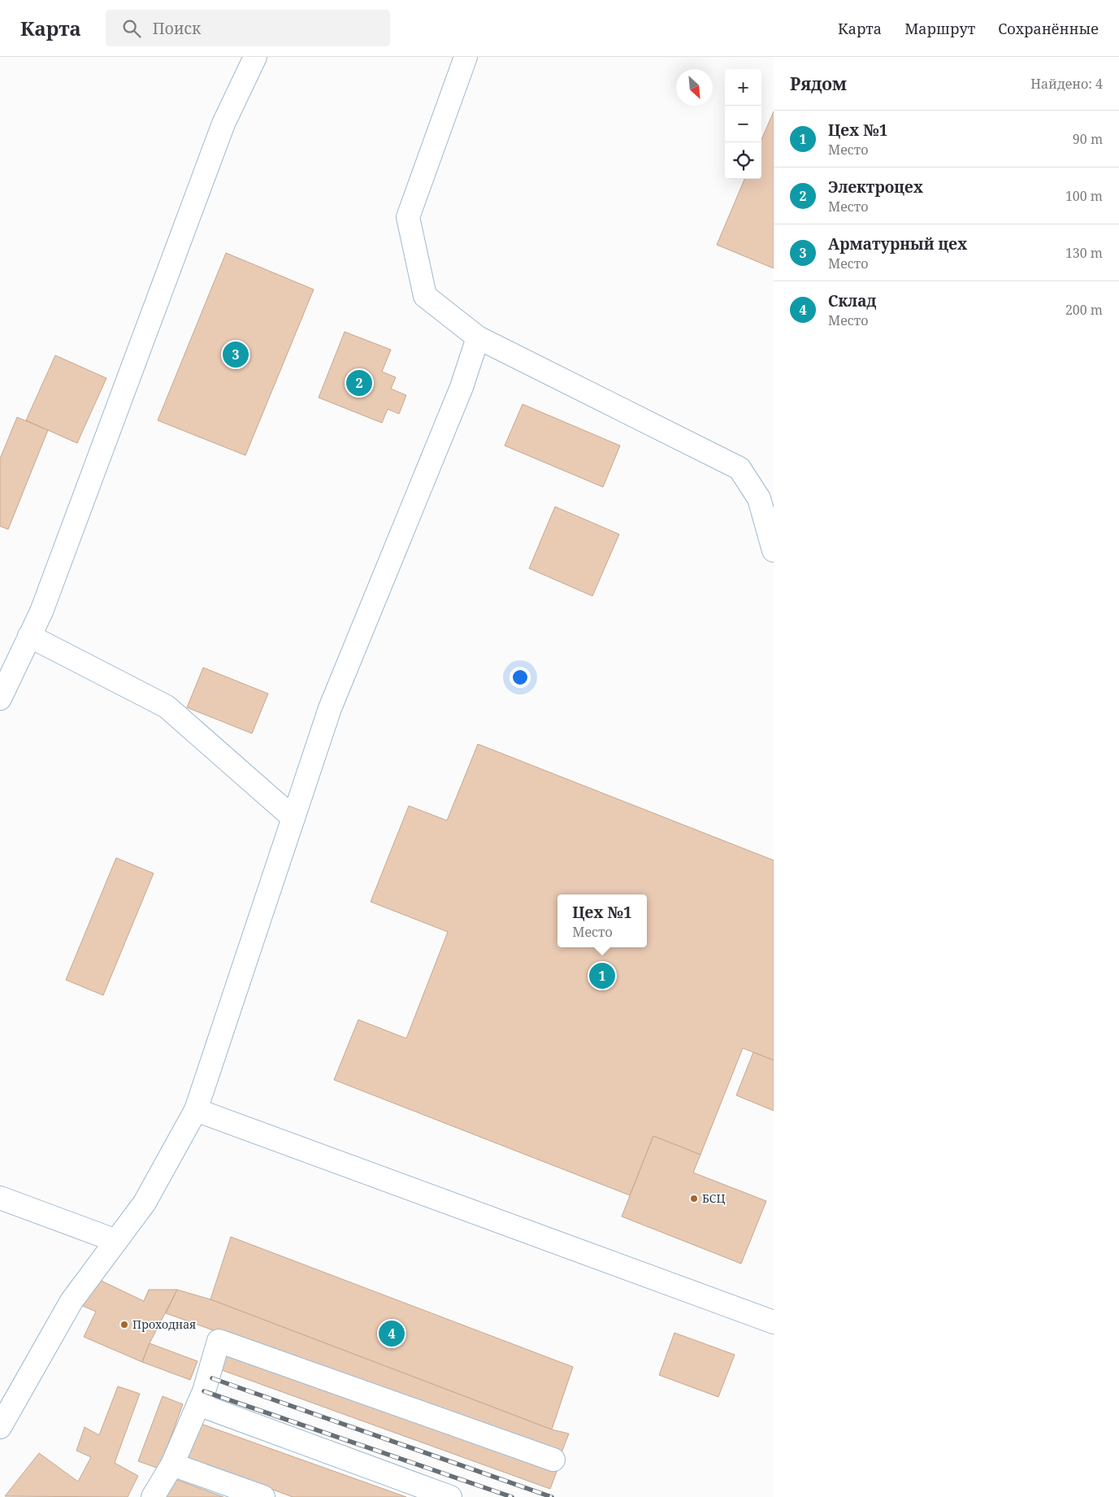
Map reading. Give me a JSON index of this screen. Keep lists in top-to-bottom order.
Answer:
{
  "places": ["БСЦ", "Проходная"],
  "north": "bottom right",
  "page": {
    "header": "Карта",
    "search": "Поиск",
    "nav": ["Карта", "Маршрут", "Сохранённые"],
    "heading": ["Рядом", "Найдено: 4"],
    "map_buttons": ["+", "−"],
    "list": [
      {
        "mark": "1",
        "name": "Цех №1",
        "note": "Место",
        "value": "90 m"
      },
      {
        "mark": "2",
        "name": "Электроцех",
        "note": "Место",
        "value": "100 m"
      },
      {
        "mark": "3",
        "name": "Арматурный цех",
        "note": "Место",
        "value": "130 m"
      },
      {
        "mark": "4",
        "name": "Склад",
        "note": "Место",
        "value": "200 m"
      }
    ],
    "pins": [
      "3",
      "2",
      "1",
      "4"
    ],
    "popup": ["Цех №1", "Место"]
  }
}
